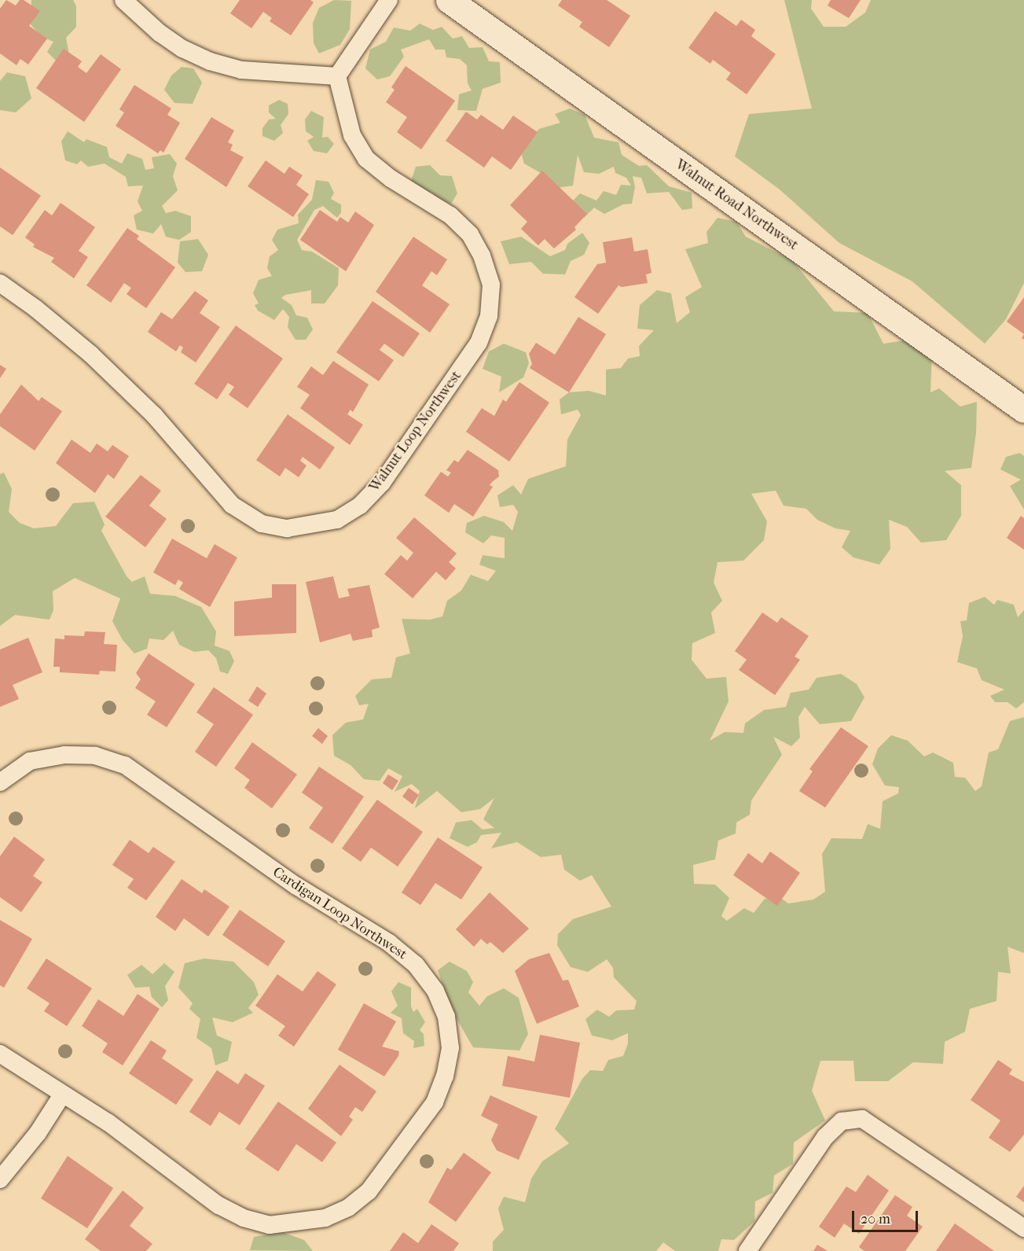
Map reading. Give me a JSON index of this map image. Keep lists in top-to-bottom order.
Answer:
{
  "streets": {
    "street": ["Walnut Road Northwest", "Walnut Loop Northwest", "Cardigan Loop Northwest"]
  },
  "scale_bar": "20 m"
}
